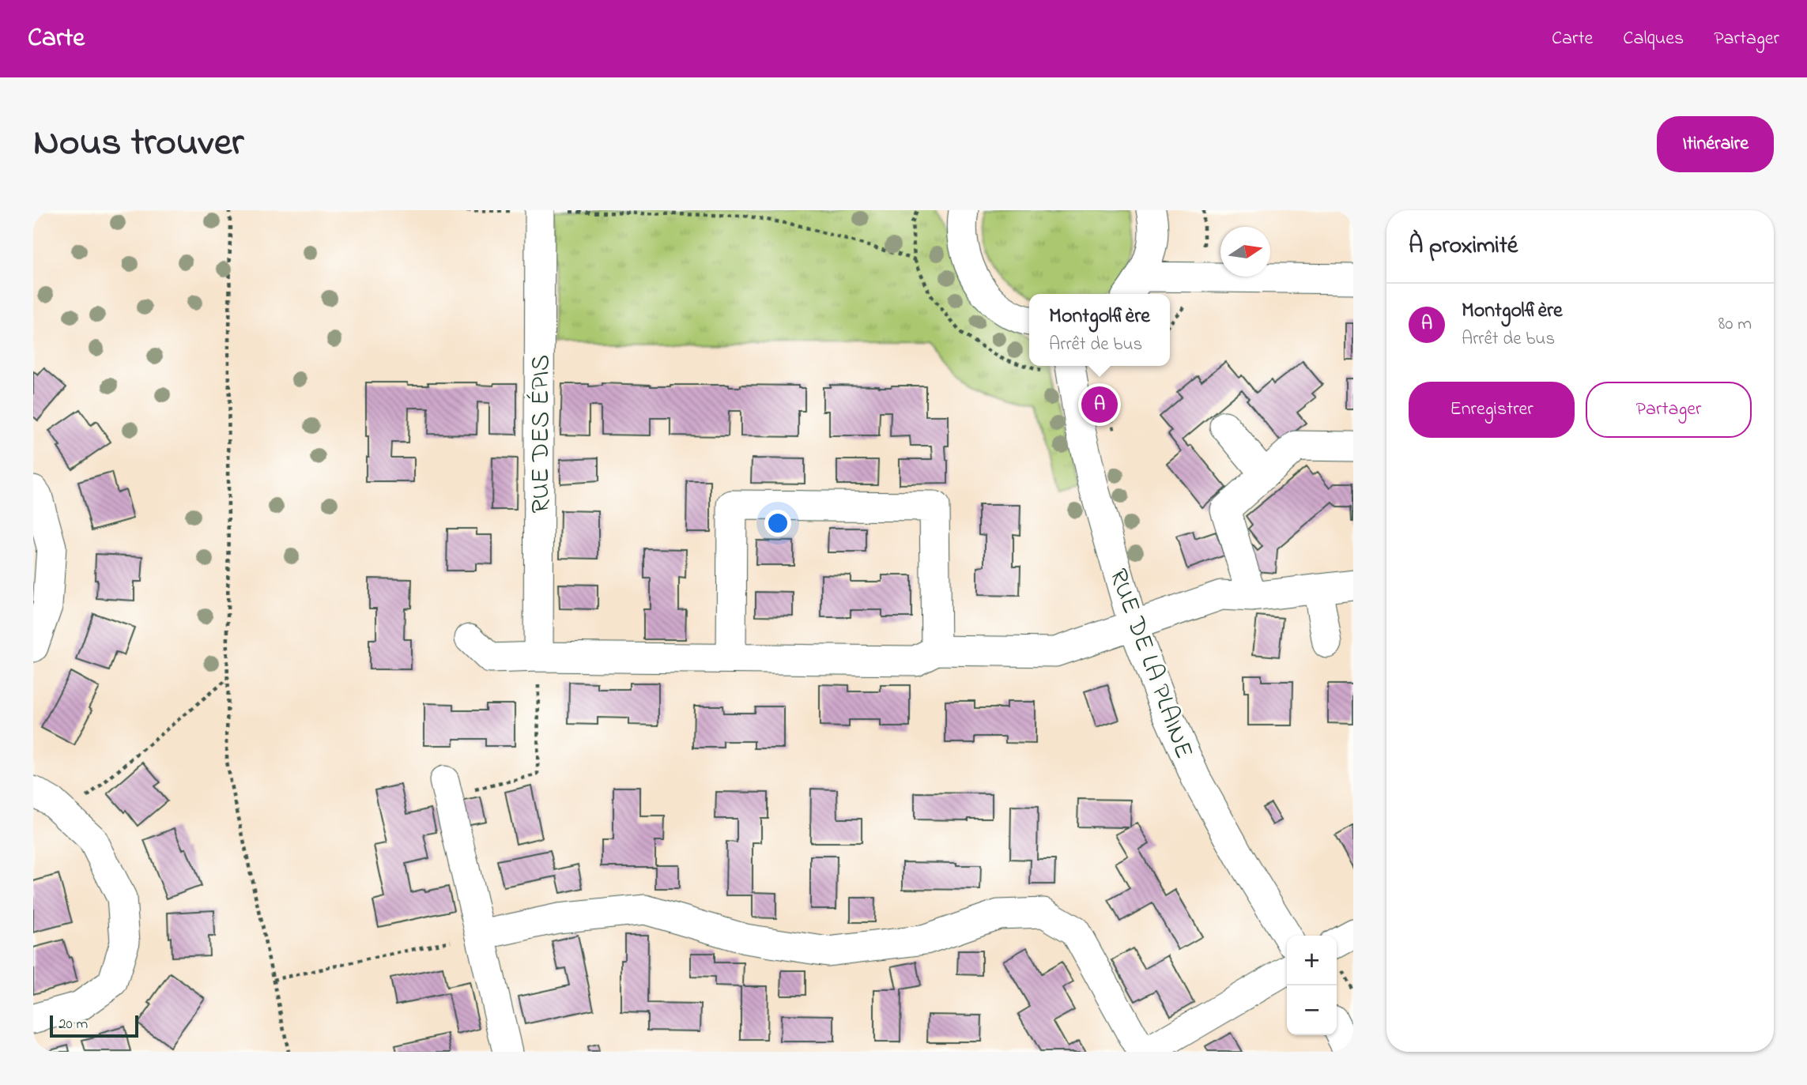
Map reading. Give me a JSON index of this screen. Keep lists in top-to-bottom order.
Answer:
{
  "streets": {
    "street": ["RUE DES ÉPIS", "RUE DE LA PLAINE"]
  },
  "scale_bar": "20 m",
  "north": "right",
  "page": {
    "header": "Carte",
    "nav": ["Carte", "Calques", "Partager"],
    "title": "Nous trouver",
    "buttons": [
      "Itinéraire",
      ["Enregistrer", "Partager"]
    ],
    "heading": "À proximité",
    "list": [
      {
        "mark": "A",
        "name": "Montgolfière",
        "note": "Arrêt de bus",
        "value": "80 m"
      }
    ],
    "popup": ["Montgolfière", "Arrêt de bus"],
    "pins": "A",
    "map_buttons": ["+", "−"],
    "scale": "20 m"
  }
}
